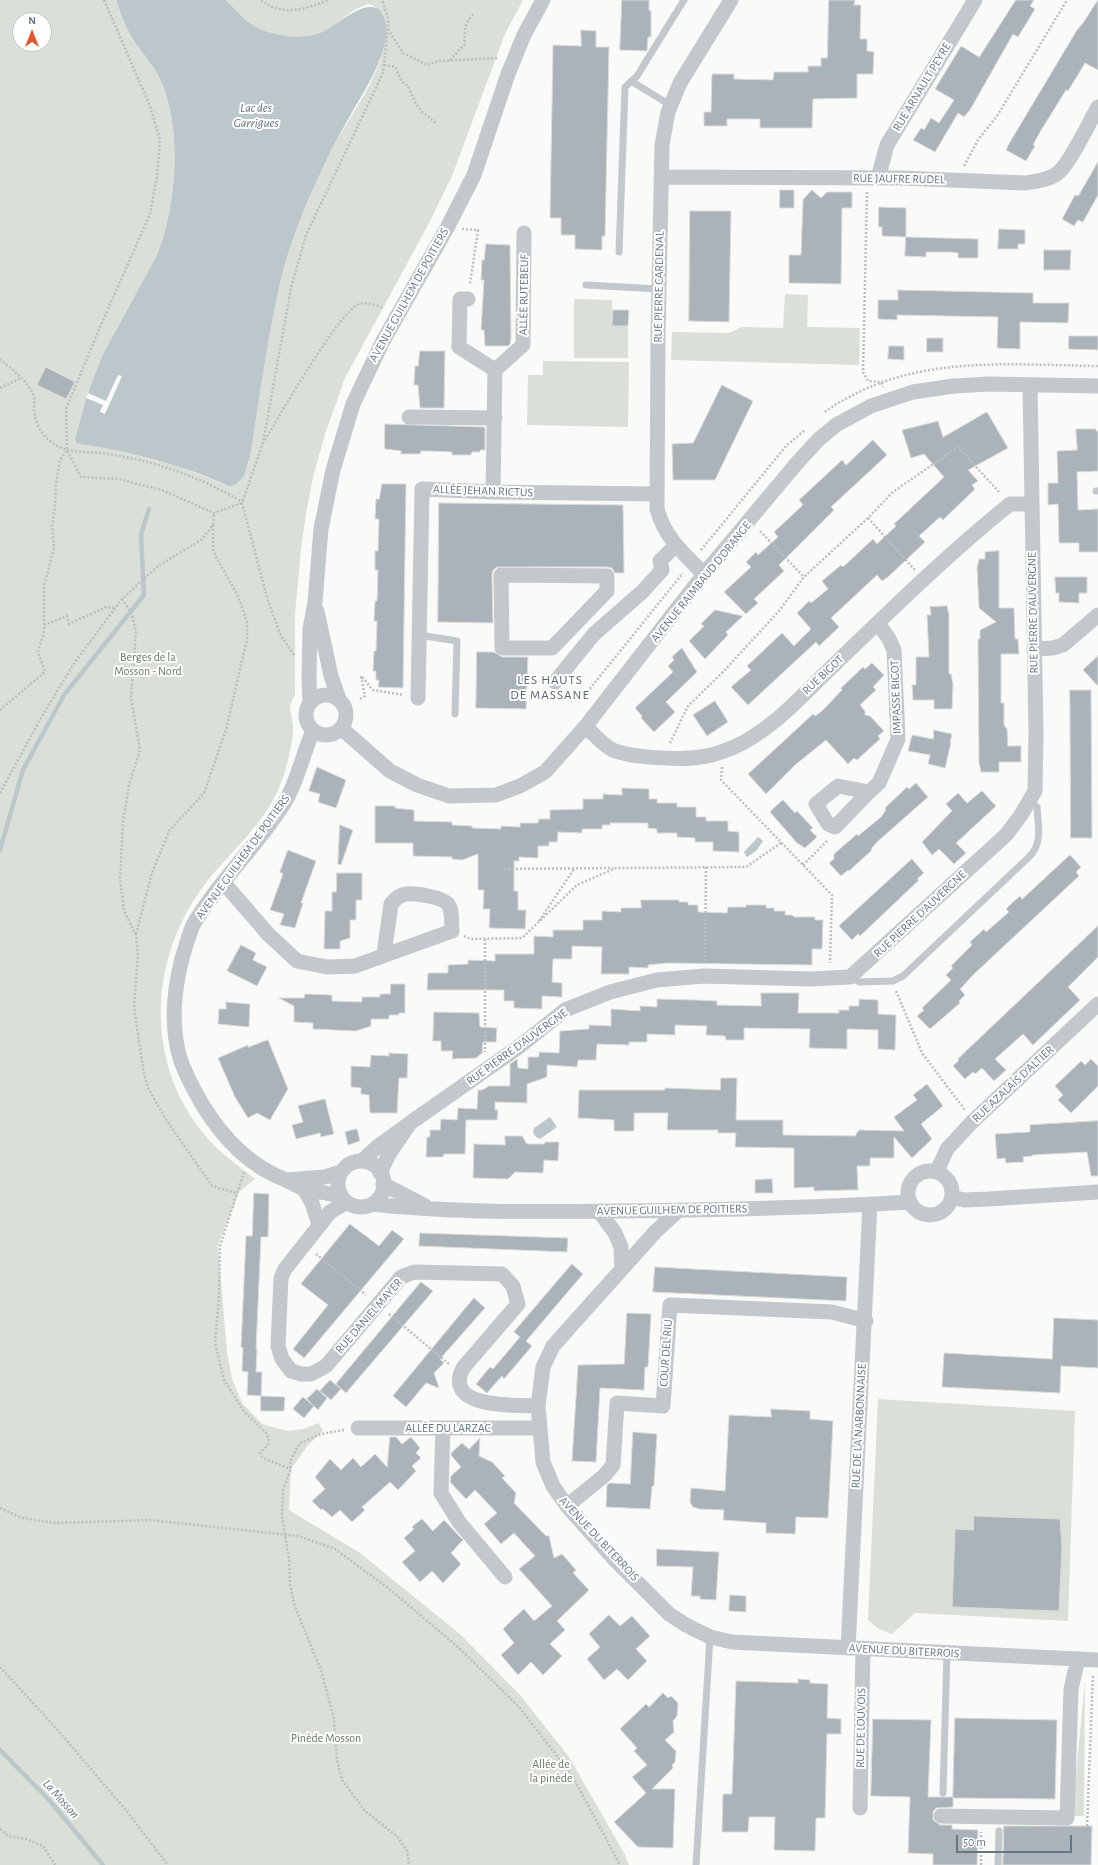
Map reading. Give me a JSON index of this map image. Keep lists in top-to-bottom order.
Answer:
{
  "streets": {
    "street": [
      "RUE ARNAULT PEYRE",
      "RUE JAUFRE RUDEL",
      "RUE PIERRE CARDENAL",
      "AVENUE GUILHEM DE POITIERS",
      "ALLÉE RUTEBEUF",
      "ALLÉE JEHAN RICTUS",
      "AVENUE RAIMBAUD D'ORANGE",
      "RUE PIERRE D'AUVERGNE",
      "RUE BIGOT",
      "IMPASSE BIGOT",
      "RUE AZALAÏS D'ALTIER",
      "RUE DANIEL MAYER",
      "COUR DEL RIU",
      "RUE DE LA NARBONNAISE",
      "ALLÉE DU LARZAC",
      "AVENUE DU BITERROIS",
      "RUE DE LOUVOIS"
    ]
  },
  "crossings": [
    ["RUE ARNAULT PEYRE", "RUE JAUFRE RUDEL"],
    ["RUE JAUFRE RUDEL", "RUE PIERRE CARDENAL"],
    ["RUE PIERRE CARDENAL", "ALLÉE JEHAN RICTUS"],
    ["RUE PIERRE CARDENAL", "AVENUE RAIMBAUD D'ORANGE"],
    ["AVENUE GUILHEM DE POITIERS", "AVENUE RAIMBAUD D'ORANGE"],
    ["AVENUE GUILHEM DE POITIERS", "RUE PIERRE D'AUVERGNE"],
    ["AVENUE GUILHEM DE POITIERS", "RUE AZALAÏS D'ALTIER"],
    ["AVENUE GUILHEM DE POITIERS", "RUE DANIEL MAYER"],
    ["AVENUE GUILHEM DE POITIERS", "RUE DE LA NARBONNAISE"],
    ["AVENUE GUILHEM DE POITIERS", "AVENUE DU BITERROIS"],
    ["AVENUE RAIMBAUD D'ORANGE", "RUE PIERRE D'AUVERGNE"],
    ["AVENUE RAIMBAUD D'ORANGE", "RUE BIGOT"],
    ["RUE PIERRE D'AUVERGNE", "RUE DANIEL MAYER"],
    ["RUE BIGOT", "IMPASSE BIGOT"],
    ["RUE DANIEL MAYER", "AVENUE DU BITERROIS"],
    ["COUR DEL RIU", "RUE DE LA NARBONNAISE"],
    ["COUR DEL RIU", "AVENUE DU BITERROIS"],
    ["RUE DE LA NARBONNAISE", "AVENUE DU BITERROIS"],
    ["ALLÉE DU LARZAC", "AVENUE DU BITERROIS"],
    ["AVENUE DU BITERROIS", "RUE DE LOUVOIS"]
  ],
  "districts": ["LES HAUTS DE MASSANE"],
  "water": ["Lac des Garrigues", "La Mosson"],
  "parks": ["Berges de la Mosson - Nord", "Pinède Mosson", "Allée de la pinède"],
  "scale_bar": "50 m",
  "north": "top"
}
